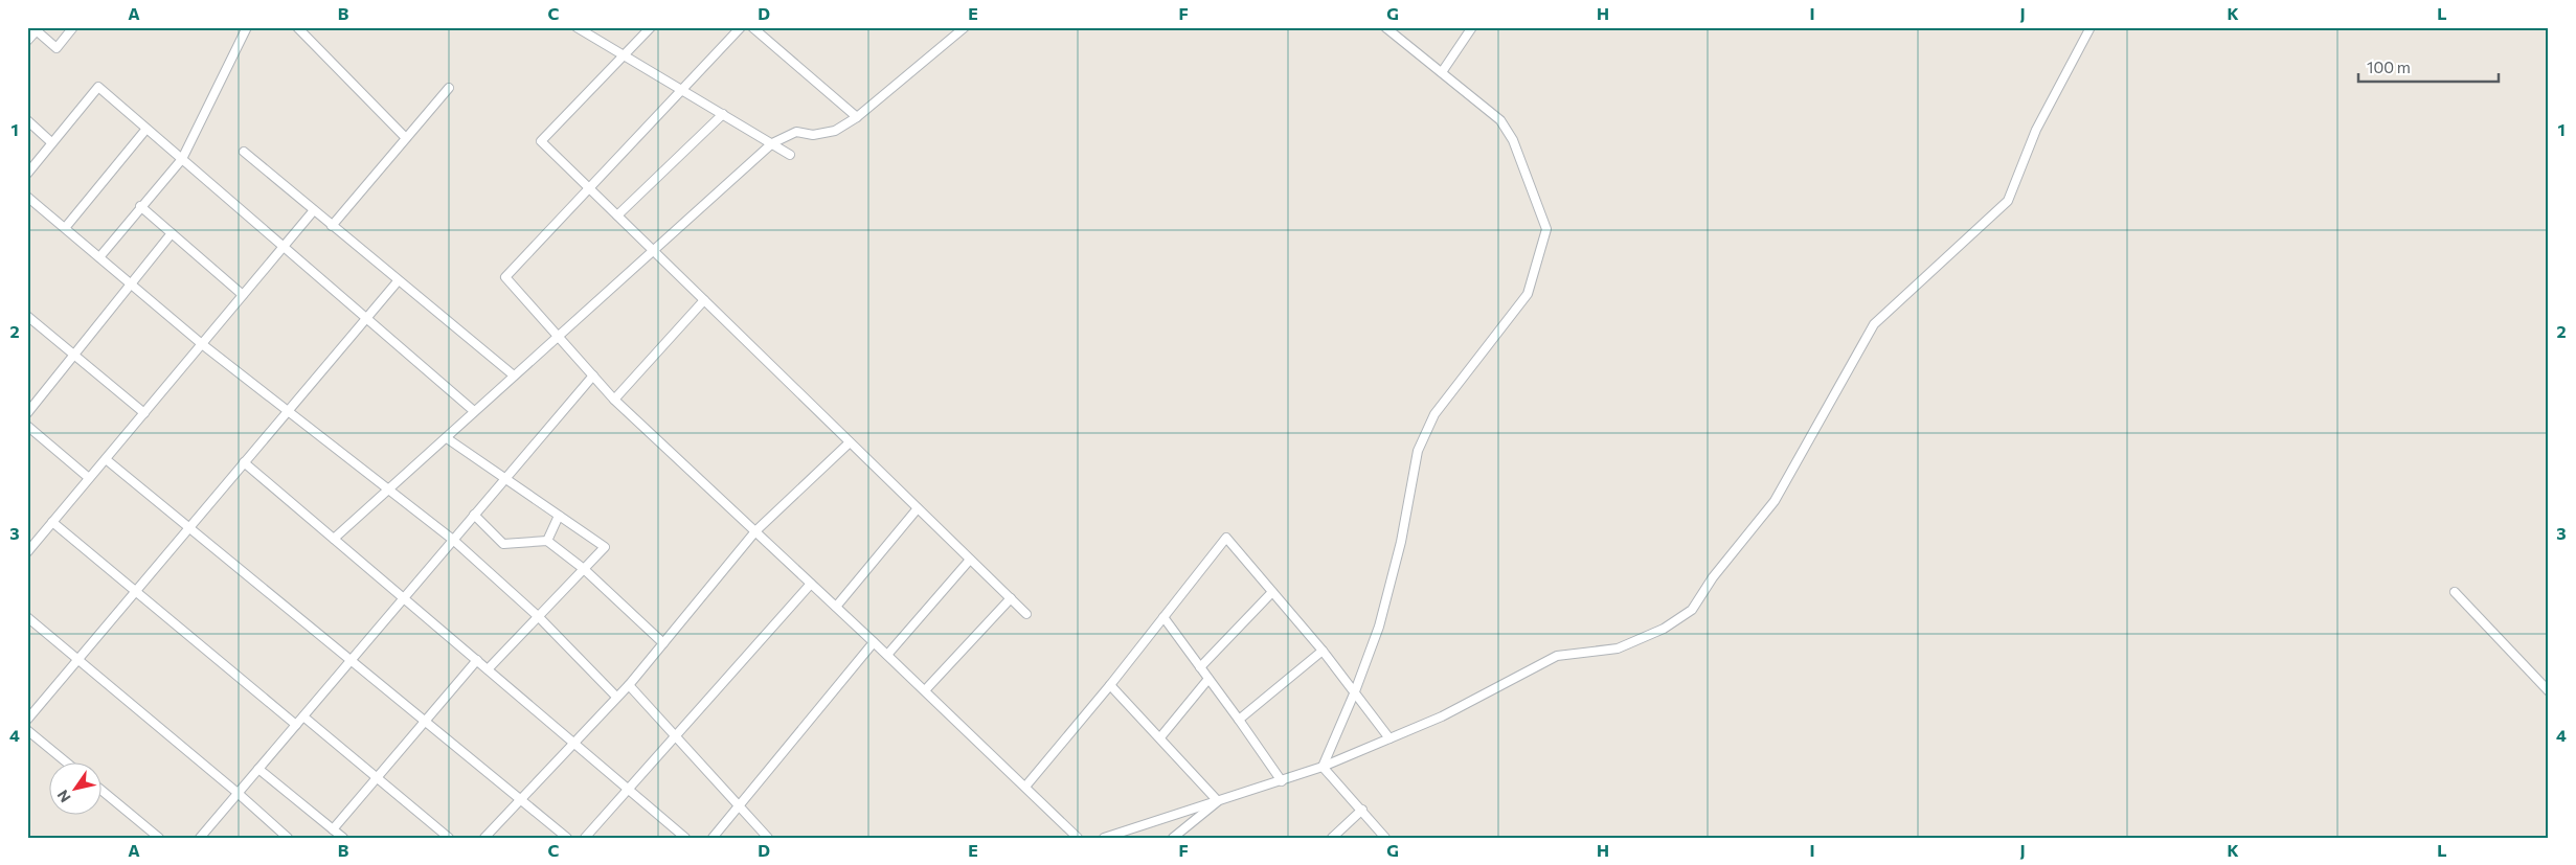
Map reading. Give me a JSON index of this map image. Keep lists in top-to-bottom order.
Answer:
{
  "scale_bar": "100 m",
  "north": "bottom left",
  "grid": {
    "columns": [
      "A",
      "B",
      "C",
      "D",
      "E",
      "F",
      "G",
      "H",
      "I",
      "J",
      "K",
      "L"
    ],
    "rows": [
      "1",
      "2",
      "3",
      "4"
    ]
  }
}
